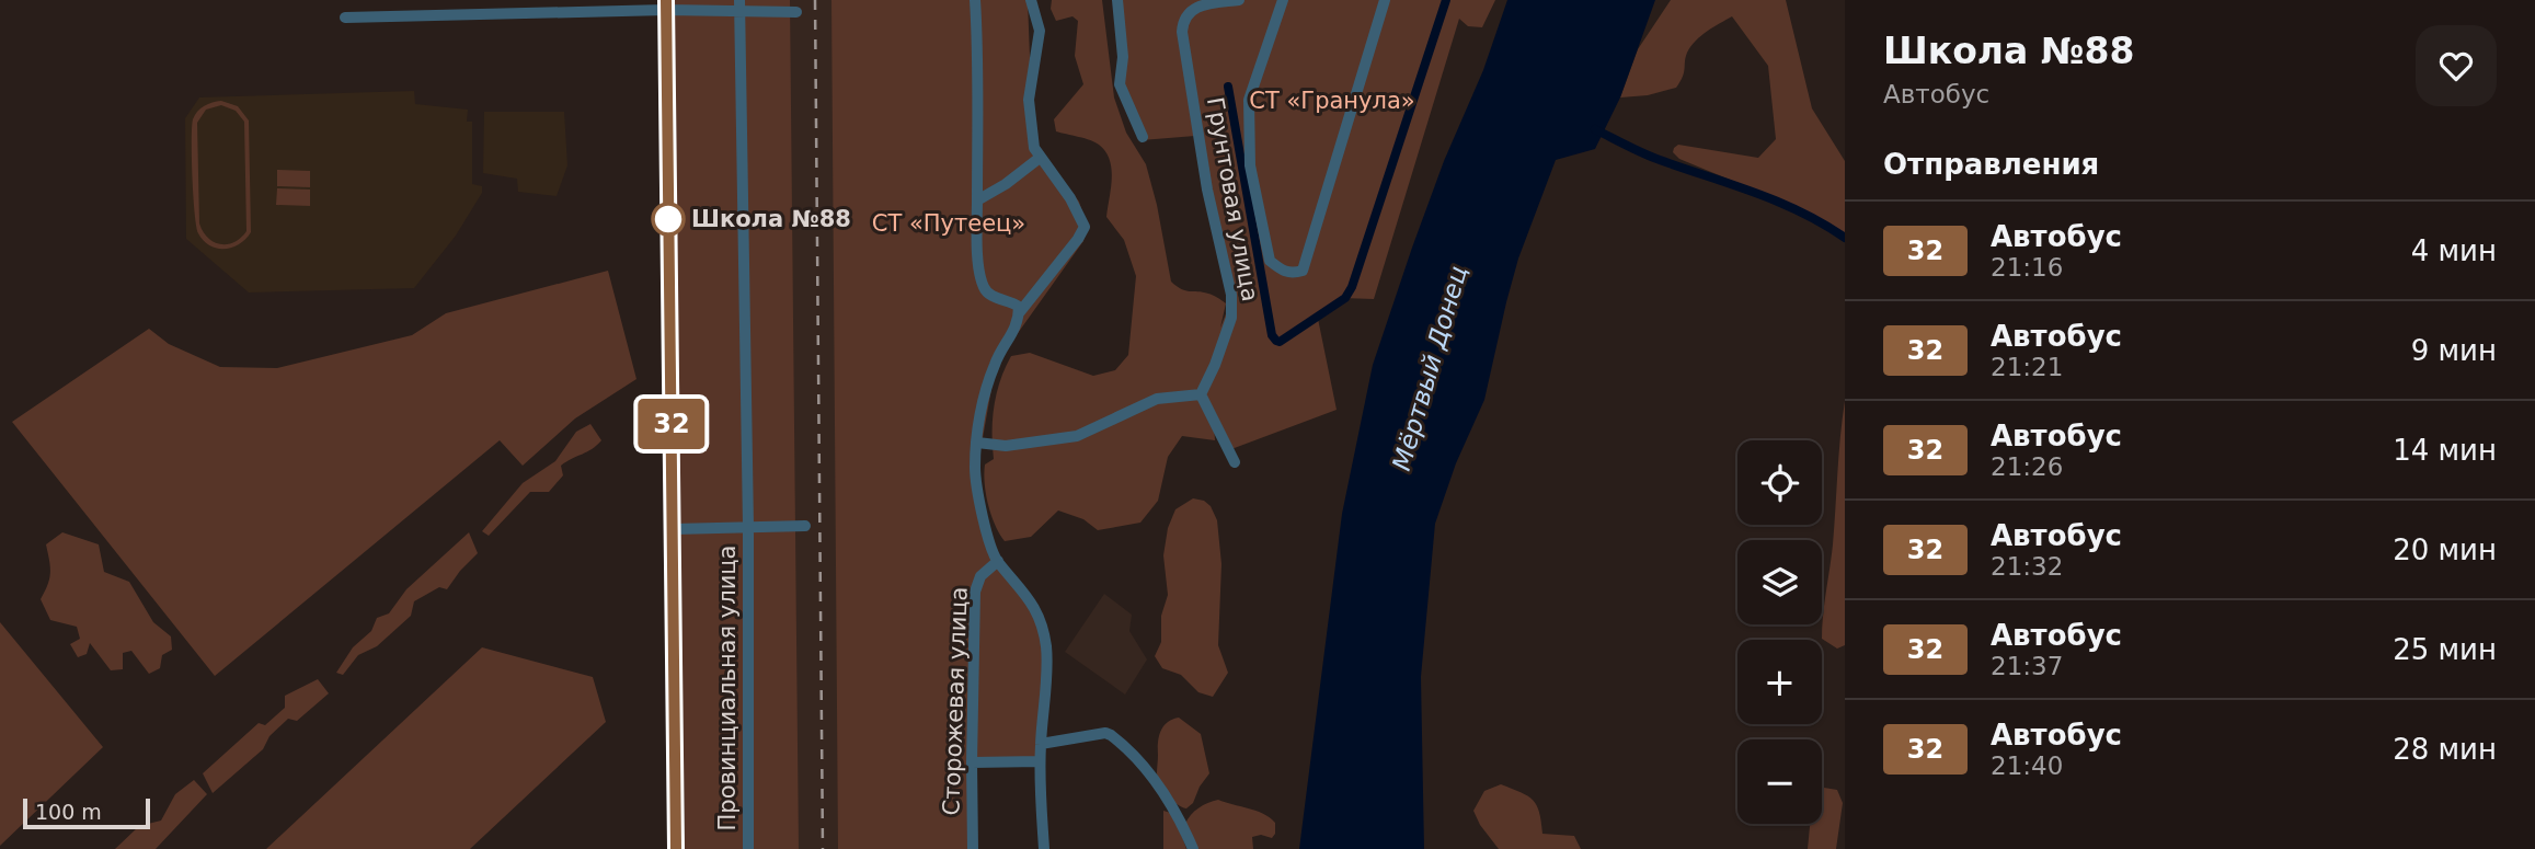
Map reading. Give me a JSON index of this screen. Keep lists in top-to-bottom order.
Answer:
{
  "streets": {
    "street": ["Грунтовая улица", "Провинциальная улица", "Сторожевая улица"]
  },
  "water": ["Мёртвый Донец"],
  "parks": ["СТ «Гранула»", "СТ «Путеец»"],
  "places": ["Школа №88"],
  "lines": ["bus line 32"],
  "scale_bar": "100 m",
  "page": {
    "on_map": "32",
    "heading": [
      ["Школа №88", "Автобус"],
      "Отправления"
    ],
    "list": [
      {
        "mark": "32",
        "name": "Автобус",
        "note": "21:16",
        "value": "4 мин"
      },
      {
        "mark": "32",
        "name": "Автобус",
        "note": "21:21",
        "value": "9 мин"
      },
      {
        "mark": "32",
        "name": "Автобус",
        "note": "21:26",
        "value": "14 мин"
      },
      {
        "mark": "32",
        "name": "Автобус",
        "note": "21:32",
        "value": "20 мин"
      },
      {
        "mark": "32",
        "name": "Автобус",
        "note": "21:37",
        "value": "25 мин"
      },
      {
        "mark": "32",
        "name": "Автобус",
        "note": "21:40",
        "value": "28 мин"
      }
    ],
    "map_buttons": ["+", "−"],
    "scale": "100 m"
  }
}
